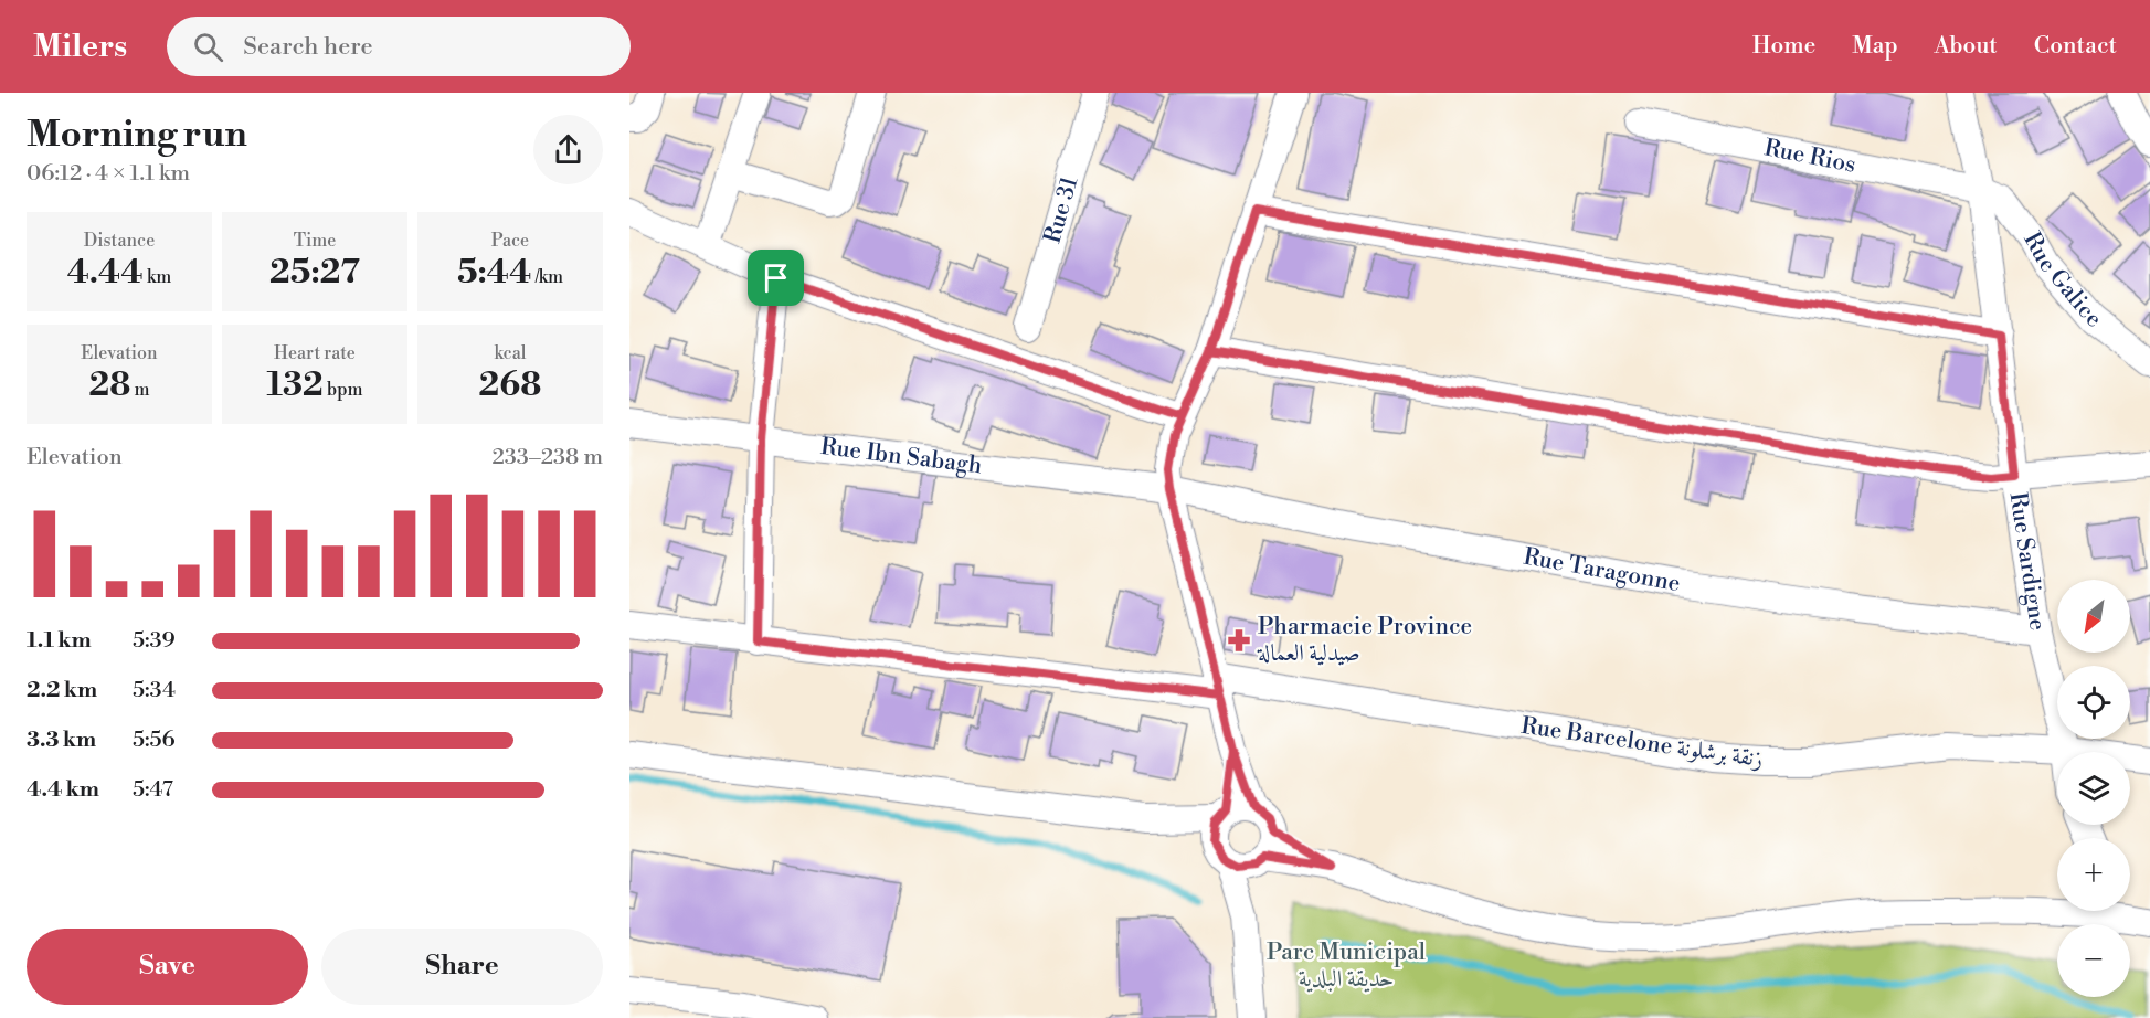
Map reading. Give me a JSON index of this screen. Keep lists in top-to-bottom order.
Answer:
{
  "streets": {
    "street": [
      "Rue Rios",
      "Rue 31",
      "Rue Galice",
      "Rue Ibn Sabagh",
      "Rue Sardigne",
      "Rue Taragonne",
      "Rue Barcelone زنقة برشلونة"
    ]
  },
  "crossings": [
    ["Rue Rios", "Rue Galice"],
    ["Rue Rios", "Rue Sardigne"],
    ["Rue Galice", "Rue Sardigne"],
    ["Rue Ibn Sabagh", "Rue Taragonne"],
    ["Rue Sardigne", "Rue Taragonne"],
    ["Rue Sardigne", "Rue Barcelone زنقة برشلونة"]
  ],
  "parks": ["Parc Municipal حديقة البلدية"],
  "places": {
    "pharmacy": ["Pharmacie Province صيدلية العمالة"]
  },
  "north": "bottom left",
  "page": {
    "header": "Milers",
    "search": "Search here",
    "nav": [
      "Home",
      "Map",
      "About",
      "Contact"
    ],
    "heading": ["Morning run", "06:12 · 4 × 1.1 km"],
    "stats": [
      ["Distance", "4.44 km"],
      ["Time", "25:27"],
      ["Pace", "5:44 /km"],
      ["Elevation", "28 m"],
      ["Heart rate", "132 bpm"],
      ["kcal", "268"]
    ],
    "chart": ["Elevation", "233–238 m"],
    "map_buttons": ["+", "−"],
    "list": [
      {
        "name": "1.1 km",
        "note": "5:39"
      },
      {
        "name": "2.2 km",
        "note": "5:34"
      },
      {
        "name": "3.3 km",
        "note": "5:56"
      },
      {
        "name": "4.4 km",
        "note": "5:47"
      }
    ],
    "buttons": ["Save", "Share"]
  }
}
